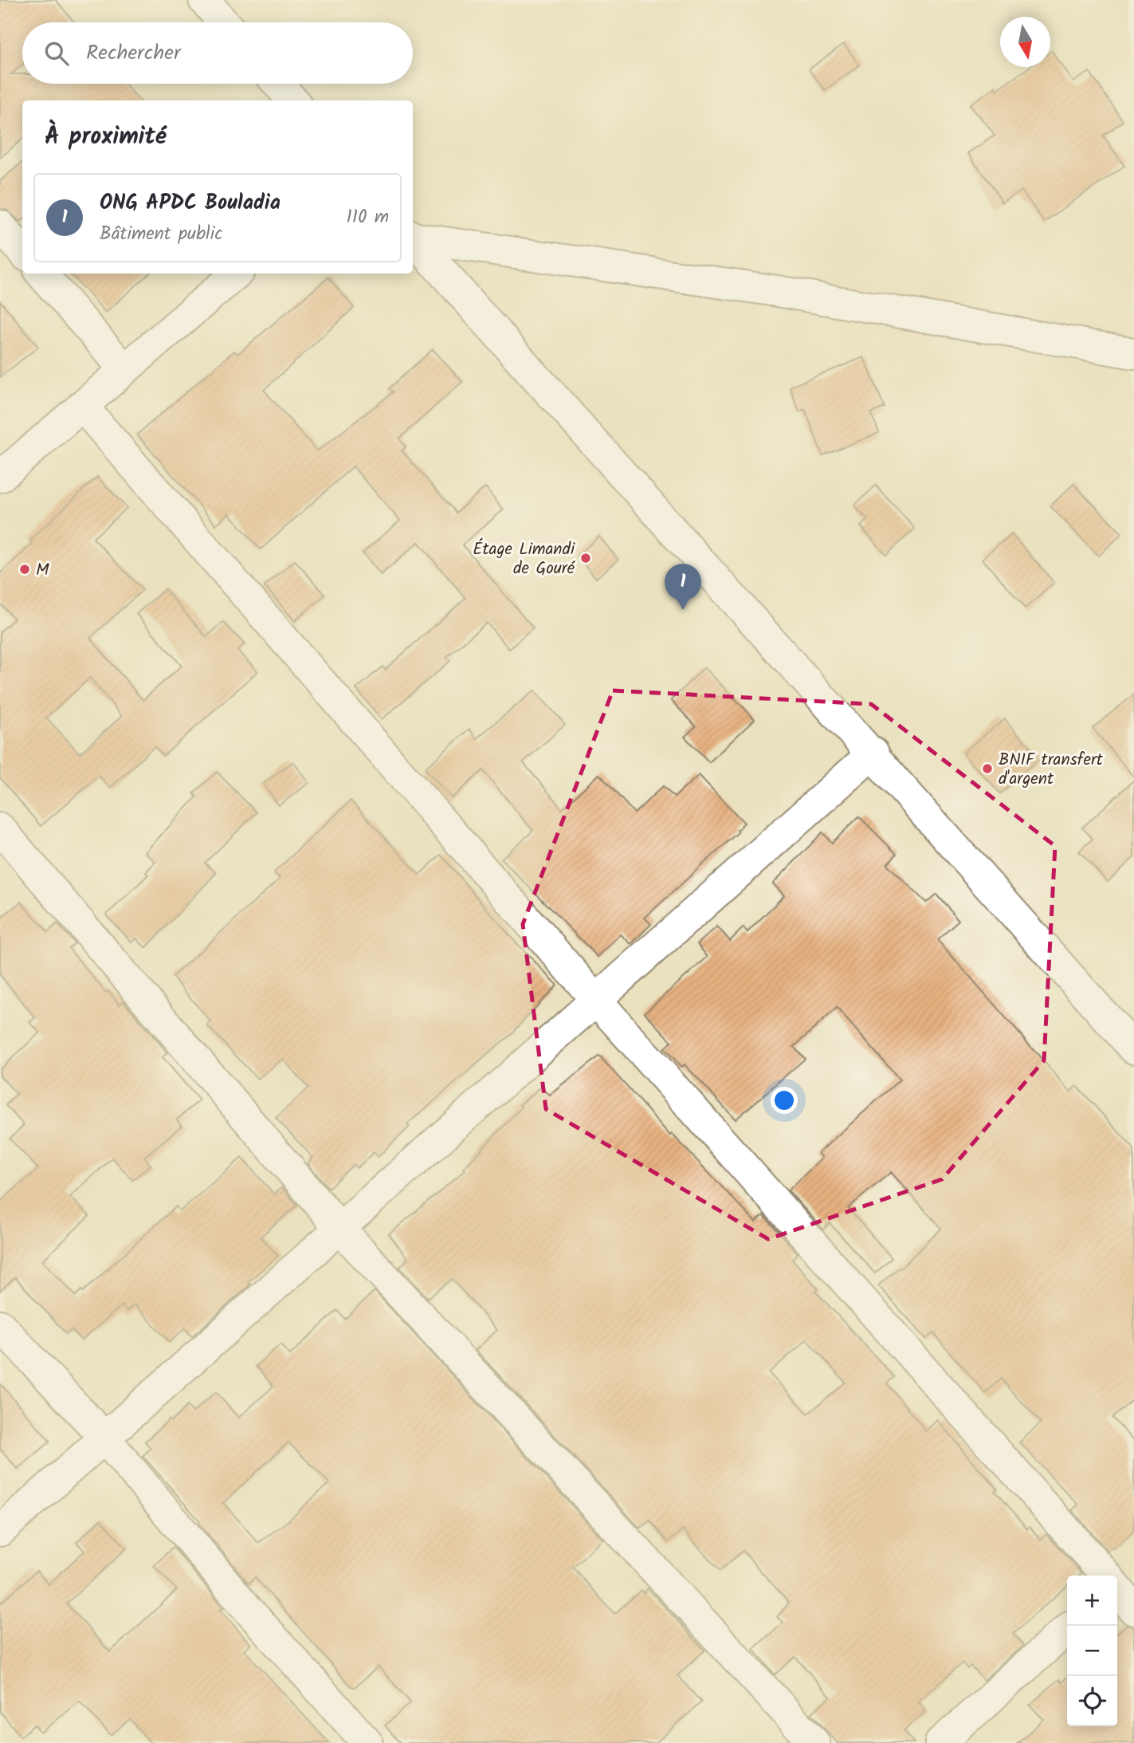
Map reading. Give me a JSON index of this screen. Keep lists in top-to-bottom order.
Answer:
{
  "places": ["Étage Limandi de Gouré", "M", "BNIF transfert d'argent"],
  "north": "bottom",
  "page": {
    "search": "Rechercher",
    "heading": "À proximité",
    "list": [
      {
        "mark": "1",
        "name": "ONG APDC Bouladia",
        "note": "Bâtiment public",
        "value": "110 m"
      }
    ],
    "pins": "1",
    "map_buttons": ["+", "−"]
  }
}
